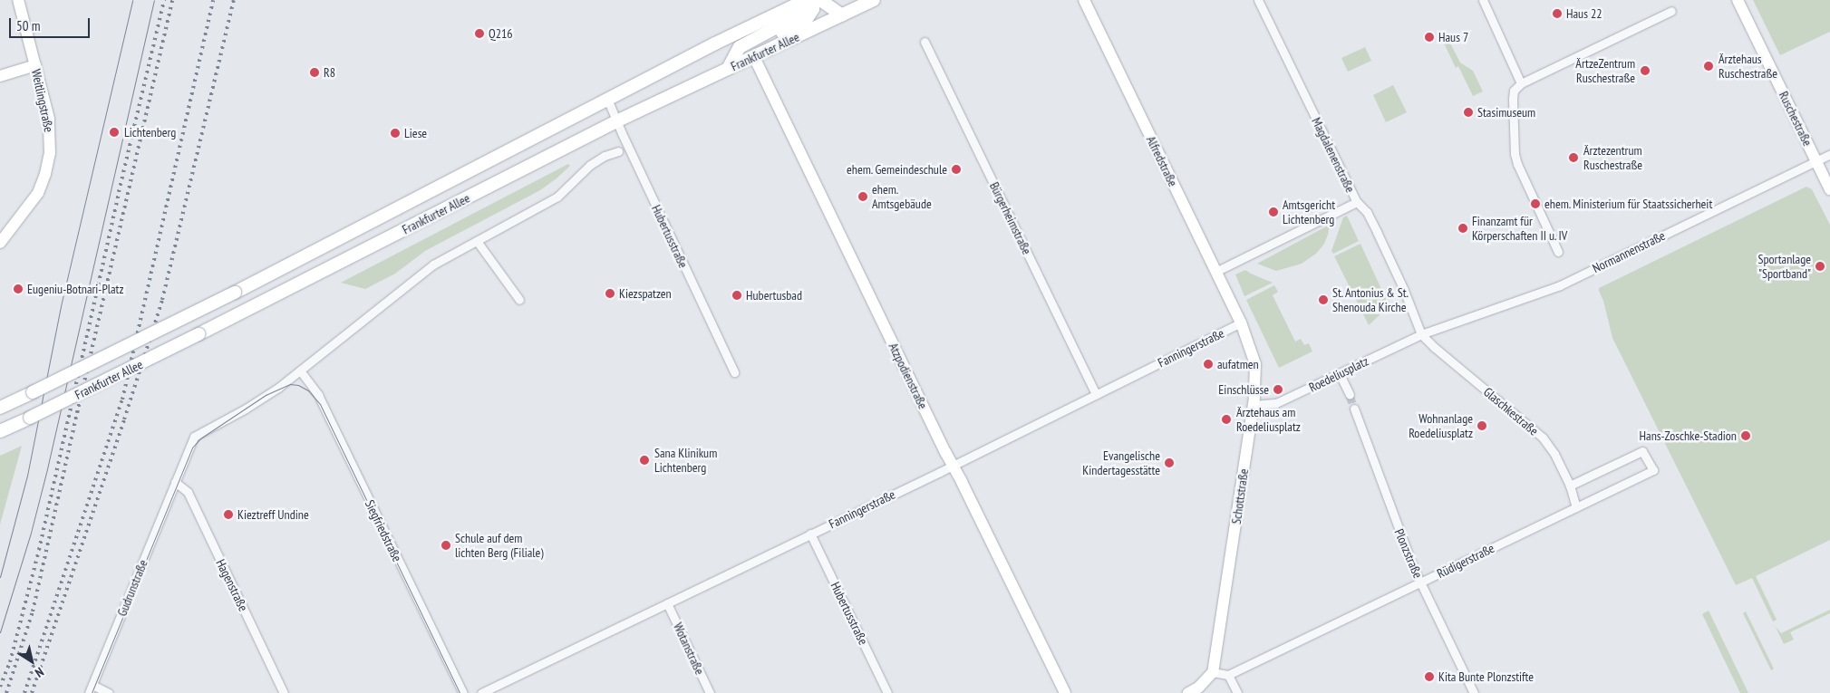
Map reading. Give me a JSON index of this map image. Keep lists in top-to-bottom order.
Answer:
{
  "streets": {
    "main road": ["Frankfurter Allee"],
    "street": [
      "Weitlingstraße",
      "Ruschestraße",
      "Magdalenenstraße",
      "Alfredstraße",
      "Bürgerheimstraße",
      "Hubertusstraße",
      "Normannenstraße",
      "Fanningerstraße",
      "Roedeliusplatz",
      "Atzpodienstraße",
      "Glaschkestraße",
      "Schottstraße",
      "Siegfriedstraße",
      "Plonzstraße",
      "Rüdigerstraße",
      "Hagenstraße",
      "Gudrunstraße",
      "Wotanstraße"
    ]
  },
  "crossings": [
    ["Frankfurter Allee", "Hubertusstraße"],
    ["Frankfurter Allee", "Atzpodienstraße"],
    ["Ruschestraße", "Normannenstraße"],
    ["Magdalenenstraße", "Normannenstraße"],
    ["Magdalenenstraße", "Roedeliusplatz"],
    ["Magdalenenstraße", "Glaschkestraße"],
    ["Alfredstraße", "Fanningerstraße"],
    ["Alfredstraße", "Schottstraße"],
    ["Bürgerheimstraße", "Fanningerstraße"],
    ["Hubertusstraße", "Fanningerstraße"],
    ["Normannenstraße", "Roedeliusplatz"],
    ["Normannenstraße", "Glaschkestraße"],
    ["Fanningerstraße", "Atzpodienstraße"],
    ["Fanningerstraße", "Schottstraße"],
    ["Fanningerstraße", "Wotanstraße"],
    ["Roedeliusplatz", "Glaschkestraße"],
    ["Roedeliusplatz", "Schottstraße"],
    ["Glaschkestraße", "Rüdigerstraße"],
    ["Plonzstraße", "Rüdigerstraße"],
    ["Hagenstraße", "Gudrunstraße"]
  ],
  "places": [
    "Haus 22",
    "Q216",
    "Haus 7",
    "Ärztehaus Ruschestraße",
    "ÄrtzeZentrum Ruschestraße",
    "R8",
    "Stasimuseum",
    "Lichtenberg",
    "Liese",
    "Ärztezentrum Ruschestraße",
    "ehem. Gemeindeschule",
    "ehem. Amtsgebäude",
    "ehem. Ministerium für Staatssicherheit",
    "Amtsgericht Lichtenberg",
    "Finanzamt für Körperschaften II u. IV",
    "Sportanlage \"Sportband\"",
    "Eugeniu-Botnari-Platz",
    "Kiezspatzen",
    "Hubertusbad",
    "St. Antonius & St. Shenouda Kirche",
    "aufatmen",
    "Einschlüsse",
    "Ärztehaus am Roedeliusplatz",
    "Wohnanlage Roedeliusplatz",
    "Hans-Zoschke-Stadion",
    "Sana Klinikum Lichtenberg",
    "Evangelische Kindertagesstätte",
    "Kieztreff Undine",
    "Schule auf dem lichten Berg (Filiale)",
    "Kita Bunte Plonzstifte"
  ],
  "scale_bar": "50 m",
  "north": "bottom right"
}
